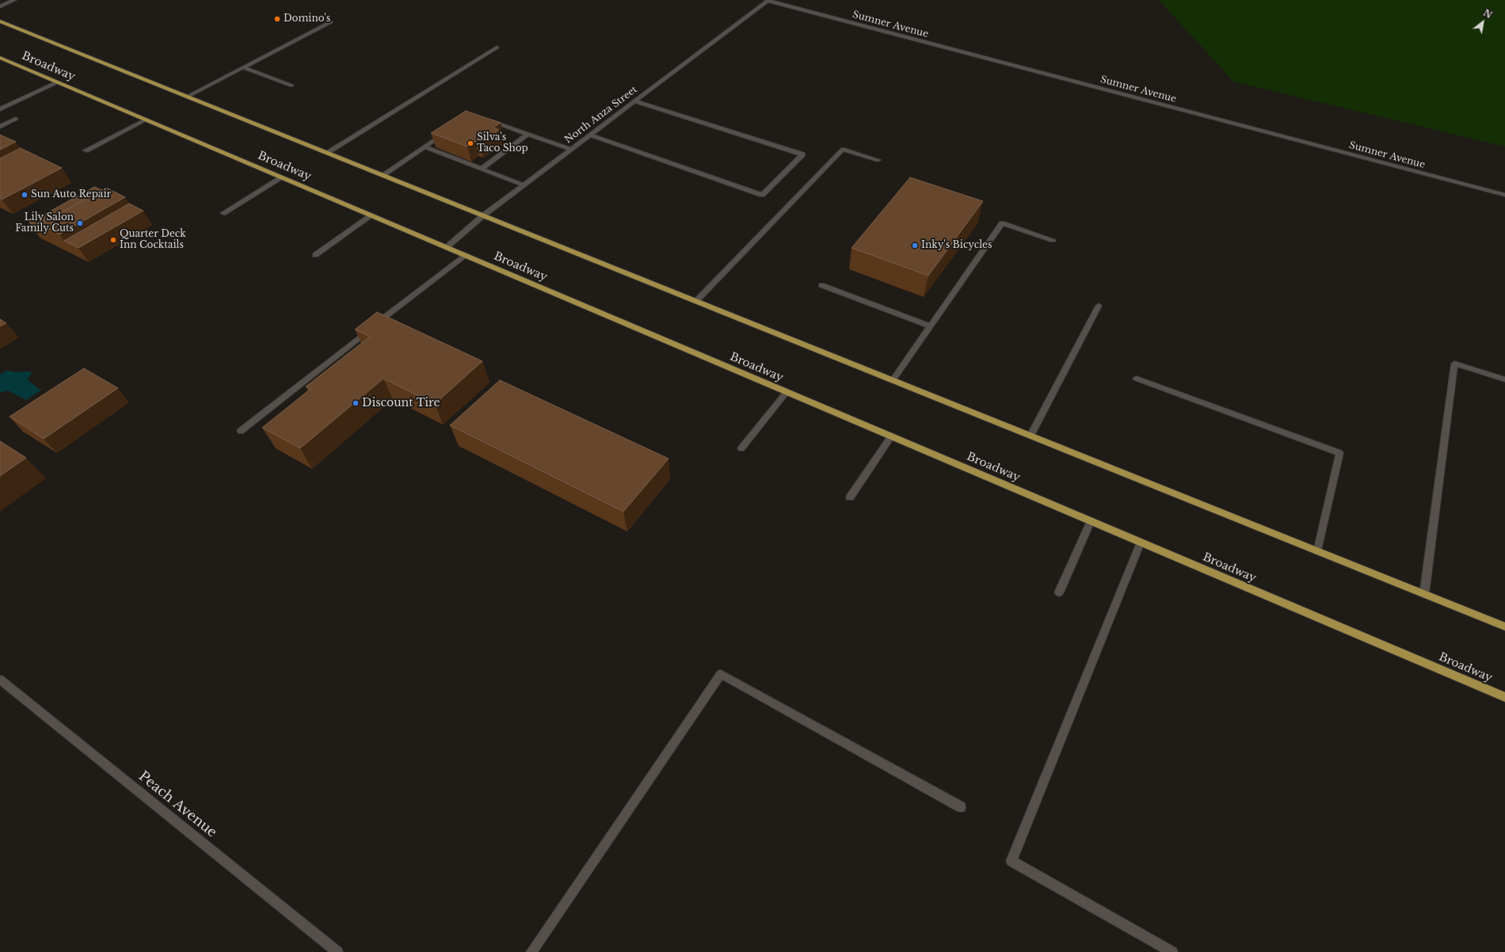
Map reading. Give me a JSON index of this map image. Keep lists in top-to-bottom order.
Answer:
{
  "streets": {
    "main road": ["Broadway"],
    "street": ["Sumner Avenue", "North Anza Street", "Peach Avenue"]
  },
  "crossings": [
    ["Sumner Avenue", "North Anza Street"],
    ["Broadway", "North Anza Street"]
  ],
  "places": [
    "Domino's",
    "Silva's Taco Shop",
    "Sun Auto Repair",
    "Lily Salon Family Cuts",
    "Quarter Deck Inn Cocktails",
    "Inky's Bicycles",
    "Discount Tire"
  ],
  "north": "top right"
}
